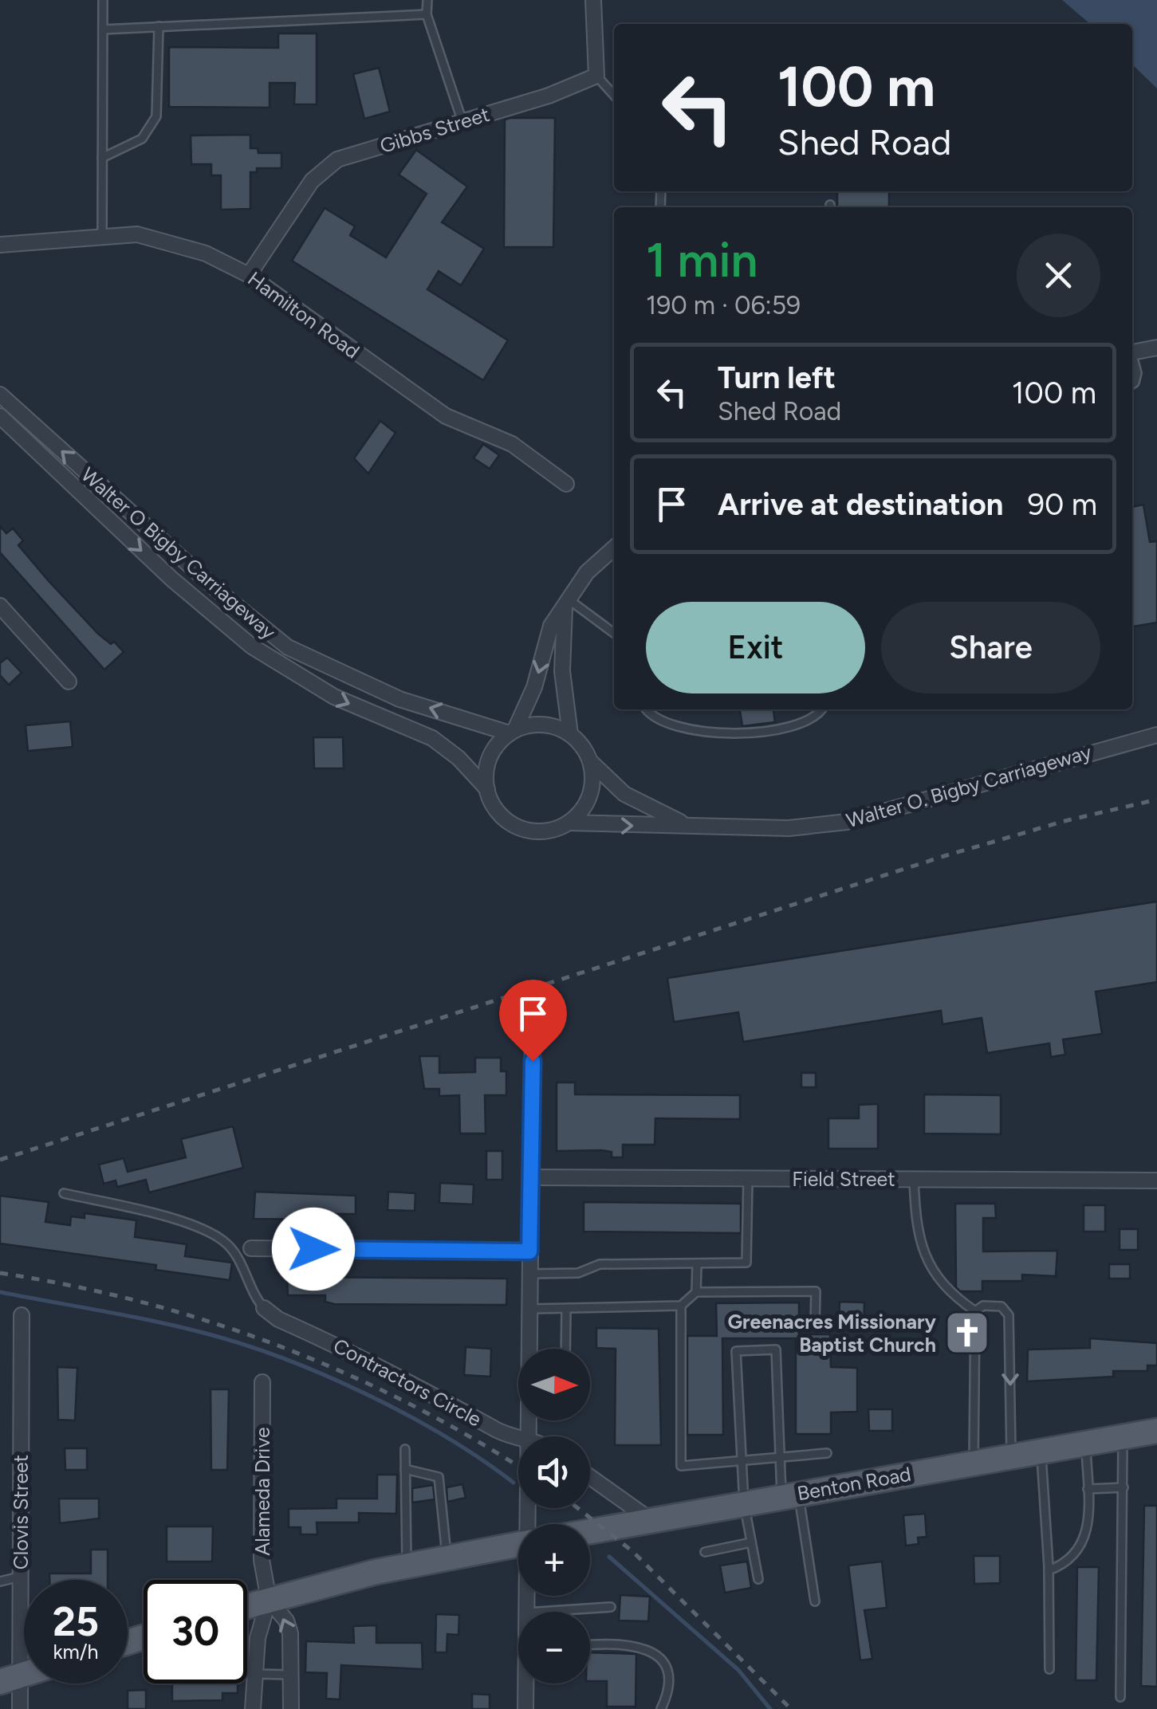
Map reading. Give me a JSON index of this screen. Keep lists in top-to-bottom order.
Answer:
{
  "streets": {
    "main road": ["Benton Road"],
    "street": [
      "Gibbs Street",
      "Hamilton Road",
      "Walter O Bigby Carriageway",
      "Walter O. Bigby Carriageway",
      "Field Street",
      "Contractors Circle",
      "Alameda Drive",
      "Clovis Street"
    ]
  },
  "crossings": [
    ["Gibbs Street", "Hamilton Road"],
    ["Walter O Bigby Carriageway", "Walter O. Bigby Carriageway"]
  ],
  "places": {
    "church": ["Greenacres Missionary Baptist Church"]
  },
  "north": "right",
  "page": {
    "turn": ["100 m", "Shed Road"],
    "heading": ["1 min", "190 m · 06:59"],
    "list": [
      {
        "name": "Turn left",
        "note": "Shed Road",
        "value": "100 m"
      },
      {
        "name": "Arrive at destination",
        "value": "90 m"
      }
    ],
    "buttons": ["Exit", "Share"],
    "map_buttons": ["+", "−"],
    "speed": "25 km/h",
    "limit": "30"
  }
}
